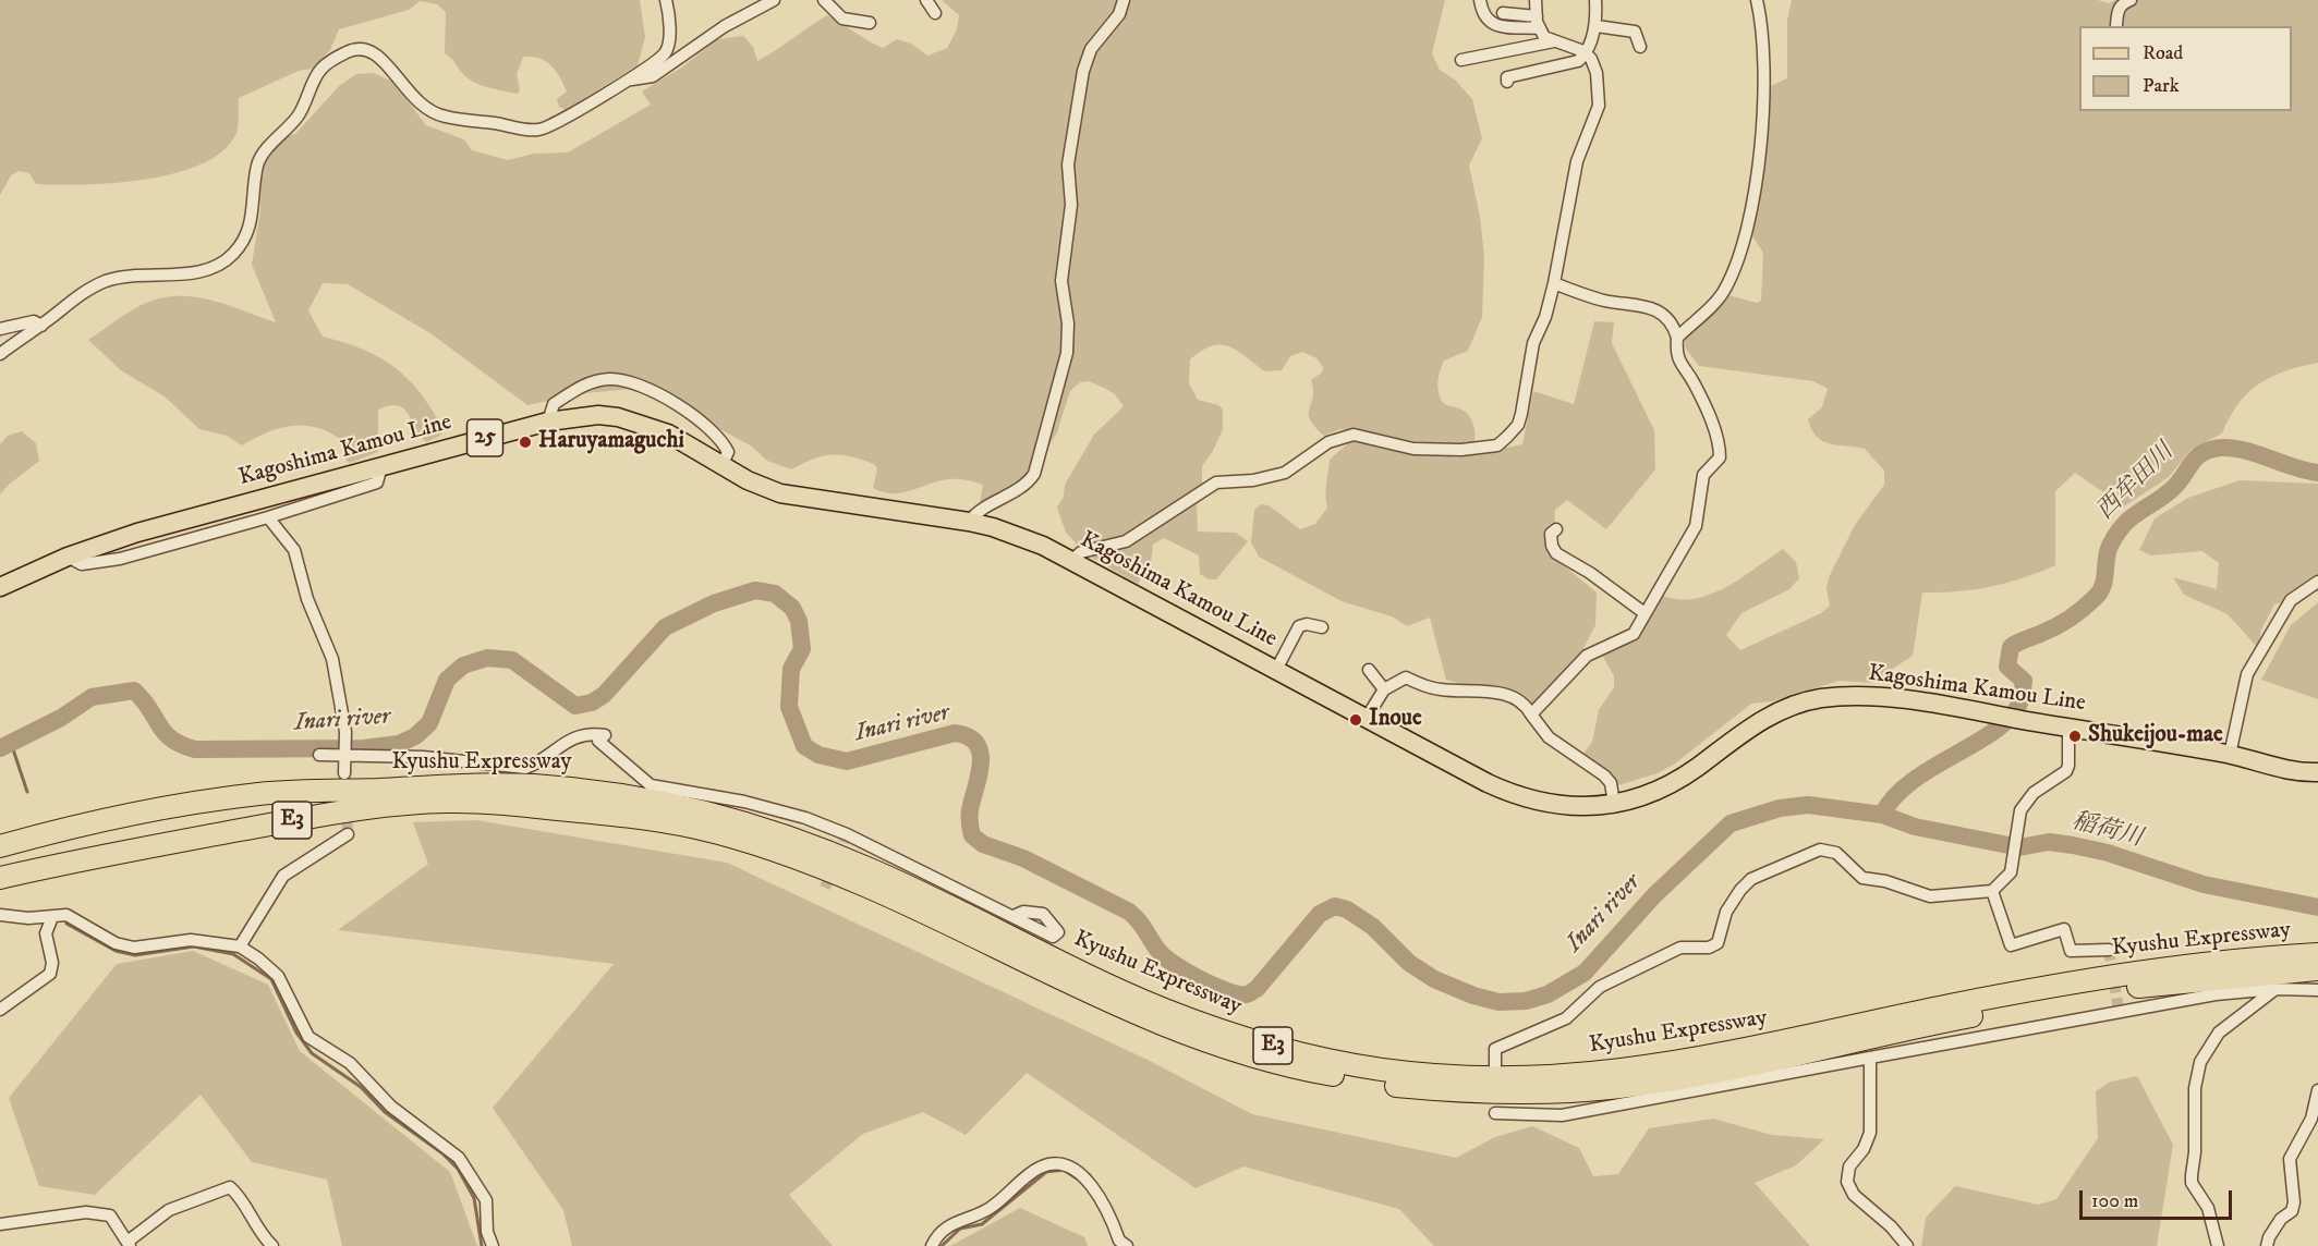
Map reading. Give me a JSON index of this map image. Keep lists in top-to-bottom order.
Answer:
{
  "streets": {
    "highway": ["Kyushu Expressway", "E3"],
    "main road": ["25", "Kagoshima Kamou Line"]
  },
  "water": ["西牟田川", "Inari river", "稲荷川"],
  "places": ["Haruyamaguchi", "Inoue", "Shukeijou-mae"],
  "legend": ["Road", "Park"],
  "scale_bar": "100 m"
}
